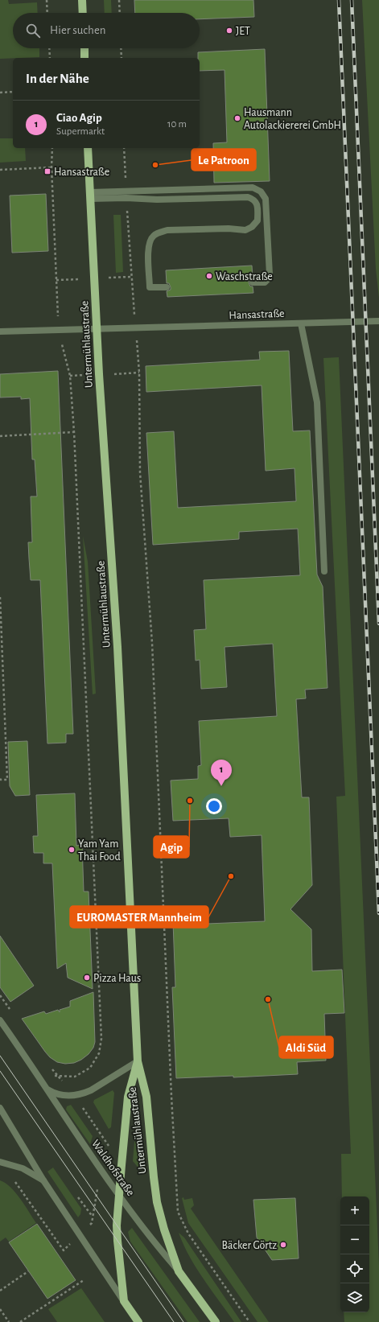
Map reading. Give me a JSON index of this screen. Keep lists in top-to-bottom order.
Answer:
{
  "streets": {
    "main road": ["Untermühlaustraße", "Waldhofstraße"],
    "street": ["Hansastraße"]
  },
  "crossings": [
    ["Hansastraße", "Untermühlaustraße"],
    ["Untermühlaustraße", "Waldhofstraße"]
  ],
  "places": {
    "other": [
      "JET",
      "Hausmann Autolackiererei GmbH",
      "Le Patroon",
      "Waschstraße",
      "Agip",
      "Yam Yam Thai Food",
      "EUROMASTER Mannheim",
      "Pizza Haus",
      "Aldi Süd",
      "Bäcker Görtz"
    ],
    "transit": ["Hansastraße"]
  },
  "page": {
    "search": "Hier suchen",
    "heading": "In der Nähe",
    "list": [
      {
        "mark": "1",
        "name": "Ciao Agip",
        "note": "Supermarkt",
        "value": "10 m"
      }
    ],
    "pins": "1",
    "map_buttons": ["+", "−"]
  }
}
